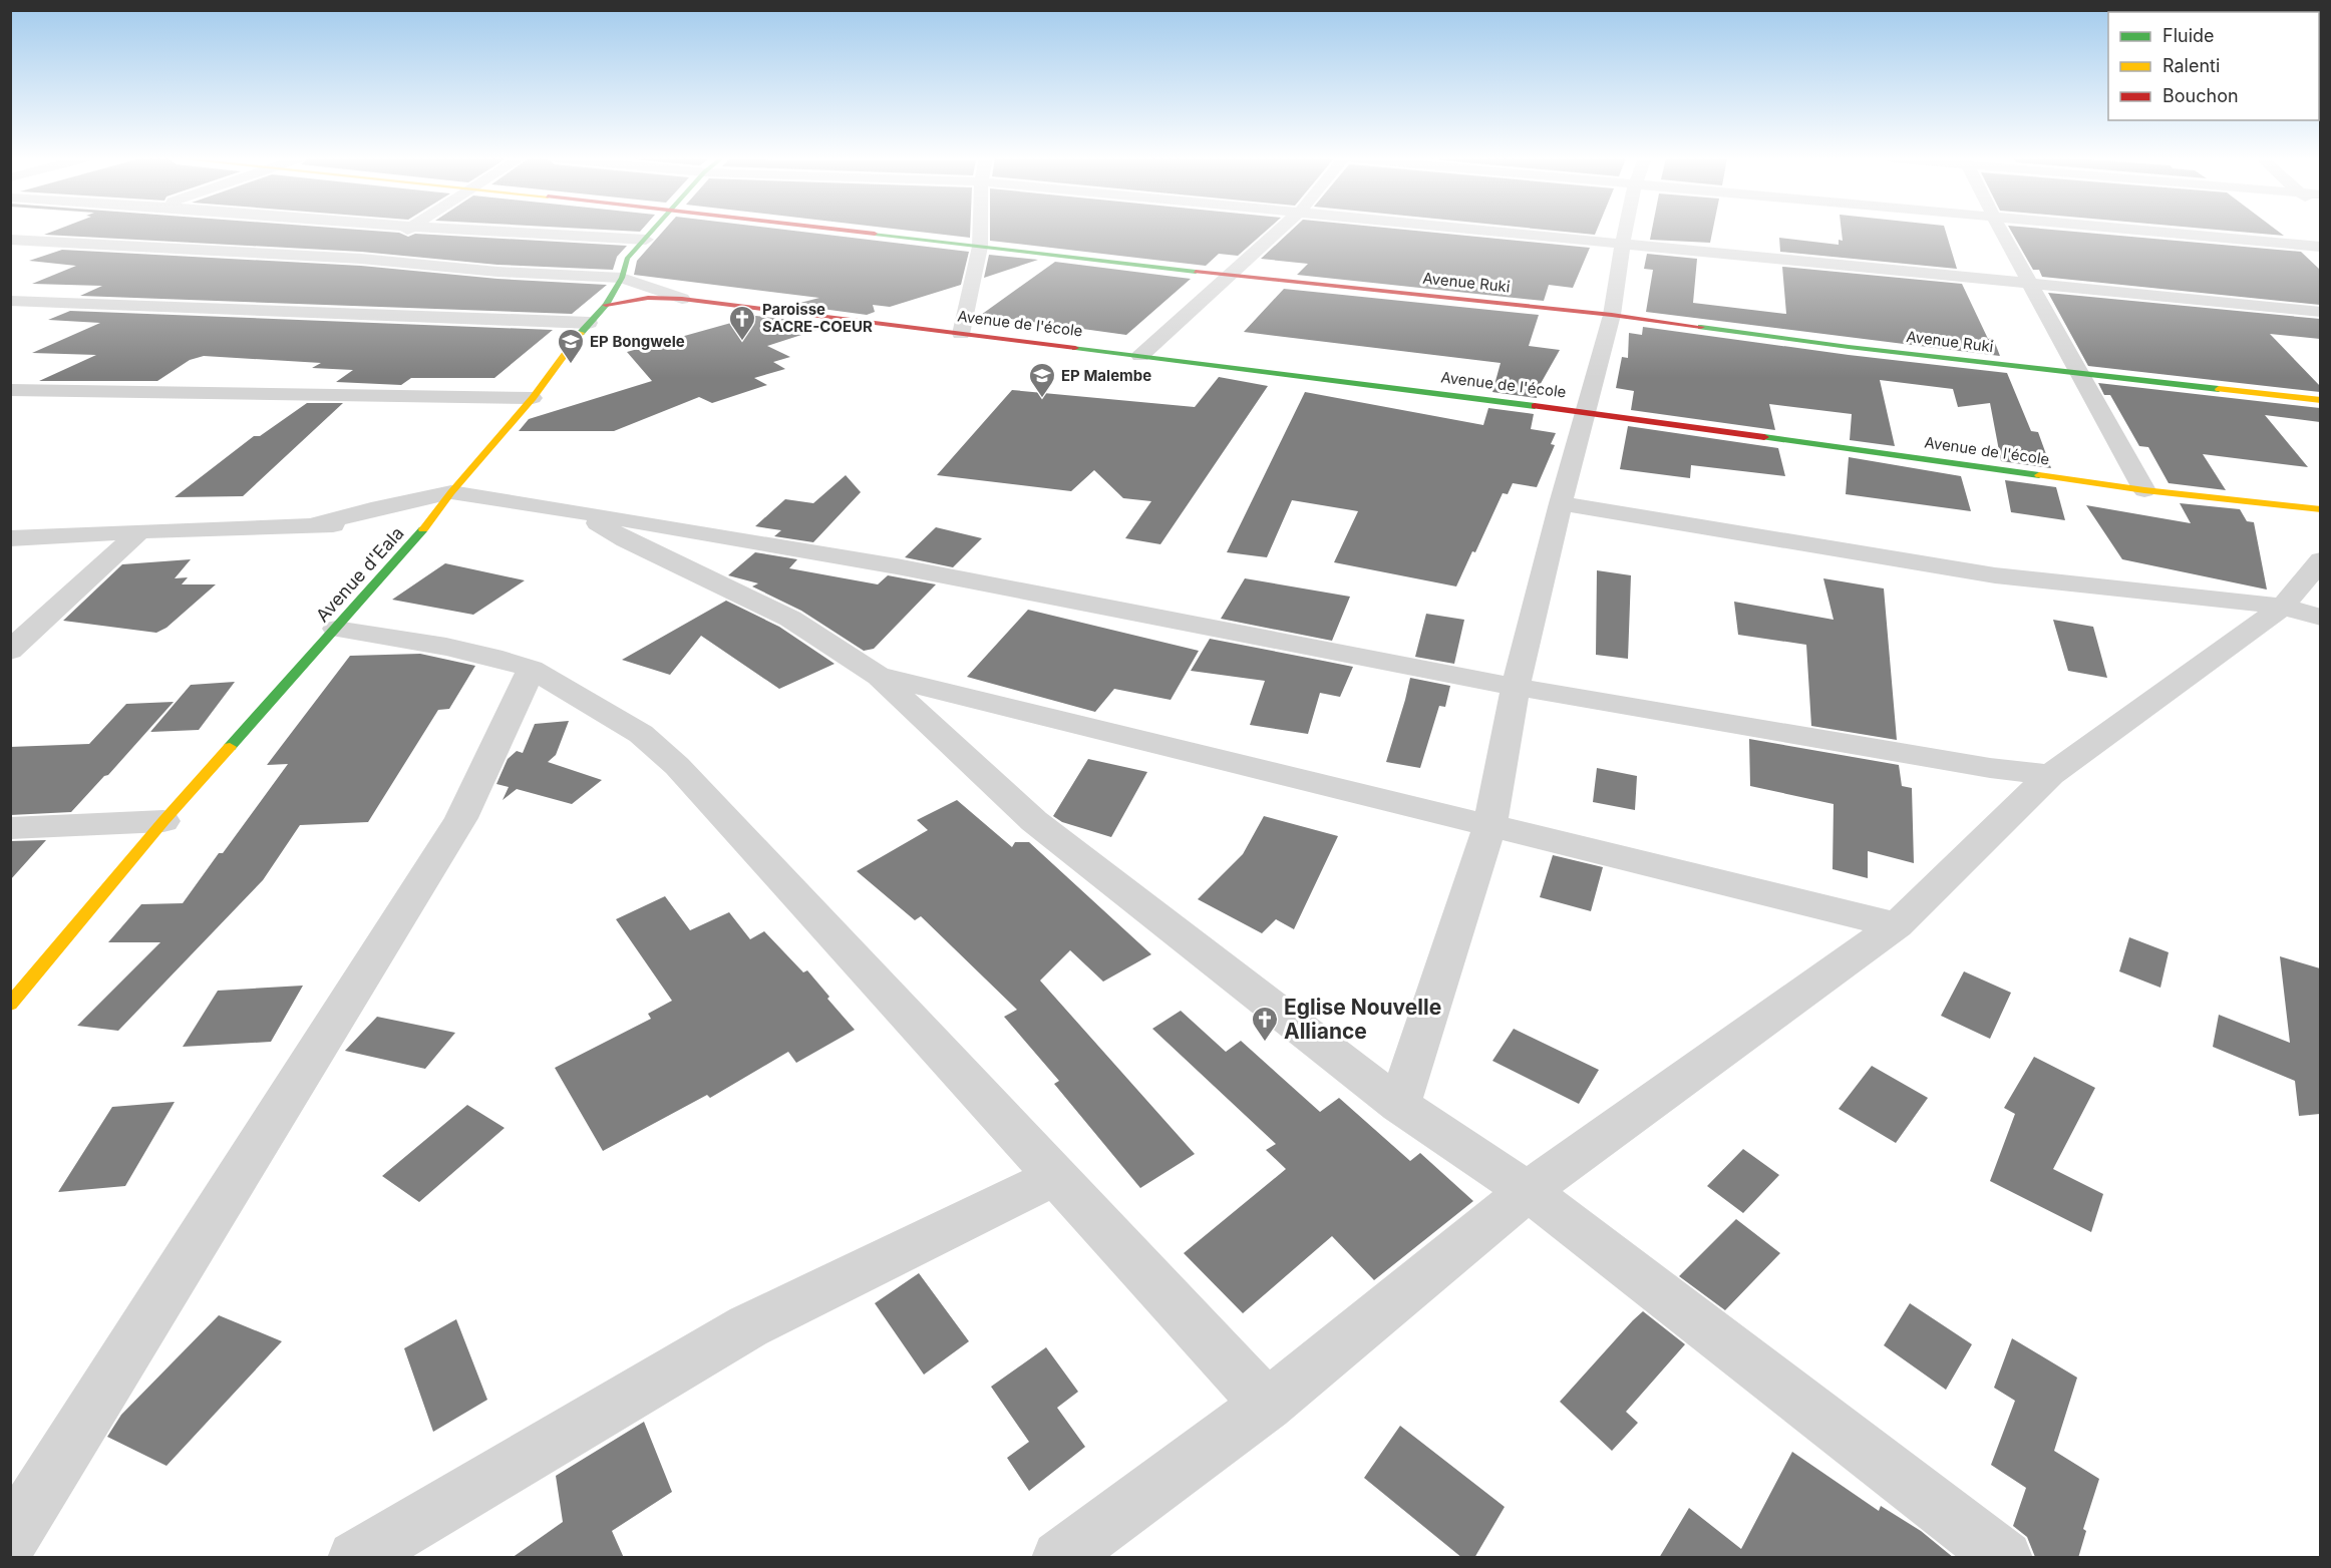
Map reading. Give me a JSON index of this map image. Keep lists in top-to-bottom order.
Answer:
{
  "streets": {
    "street": ["Avenue Ruki", "Avenue de l'école", "Avenue d'Eala"]
  },
  "crossings": [
    ["Avenue de l'école", "Avenue d'Eala"]
  ],
  "places": {
    "church": ["Paroisse SACRE-COEUR", "Eglise Nouvelle Alliance"],
    "school or university": ["EP Bongwele", "EP Malembe"]
  },
  "legend": ["Fluide", "Ralenti", "Bouchon"]
}
